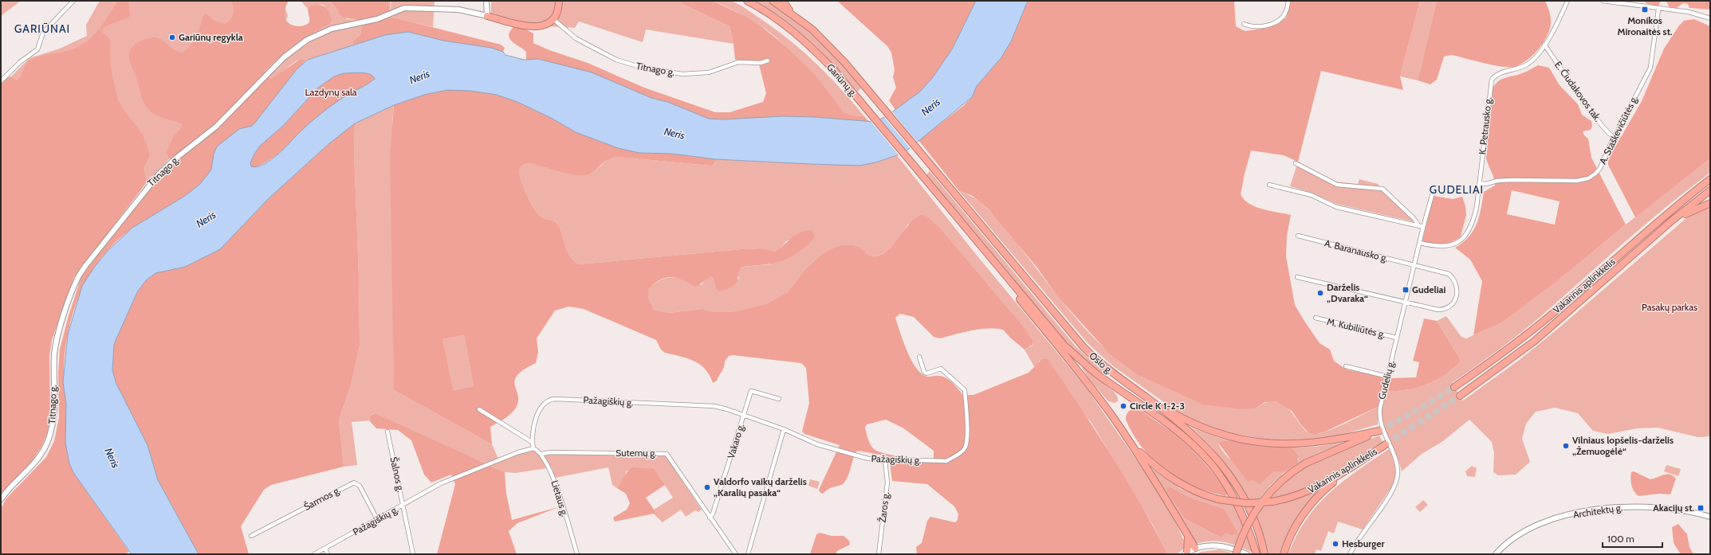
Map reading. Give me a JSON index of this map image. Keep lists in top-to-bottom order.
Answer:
{
  "streets": {
    "highway": ["Gariūnų g.", "Vakarinis aplinkkelis", "Oslo g."],
    "street": [
      "Titnago g.",
      "E. Čiudakovos tak.",
      "K. Petrausko g.",
      "A. Staškevičiūtės g.",
      "A. Baranausko g.",
      "M. Kubiliūtės g.",
      "Gudelių g.",
      "Pažagiškių g.",
      "Vakaro g.",
      "Sutemų g.",
      "Šalnos g.",
      "Šarmos g.",
      "Lietaus g.",
      "Žaros g.",
      "Architektų g."
    ]
  },
  "crossings": [
    ["Gariūnų g.", "Oslo g."],
    ["E. Čiudakovos tak.", "K. Petrausko g."],
    ["E. Čiudakovos tak.", "A. Staškevičiūtės g."],
    ["K. Petrausko g.", "A. Staškevičiūtės g."],
    ["K. Petrausko g.", "Gudelių g."],
    ["A. Baranausko g.", "Gudelių g."],
    ["Vakarinis aplinkkelis", "Oslo g."],
    ["M. Kubiliūtės g.", "Gudelių g."],
    ["Pažagiškių g.", "Vakaro g."],
    ["Pažagiškių g.", "Šalnos g."],
    ["Pažagiškių g.", "Šarmos g."],
    ["Pažagiškių g.", "Lietaus g."],
    ["Pažagiškių g.", "Žaros g."],
    ["Vakaro g.", "Sutemų g."],
    ["Sutemų g.", "Lietaus g."]
  ],
  "districts": ["GARIŪNAI", "GUDELIAI"],
  "water": ["Neris"],
  "parks": ["Lazdynų sala", "Pasakų parkas"],
  "places": {
    "transit": ["Monikos Mironaitės st.", "Gudeliai", "Akacijų st."],
    "other": [
      "Gariūnų regykla",
      "Darželis „Dvaraka“",
      "Circle K 1-2-3",
      "Vilniaus lopšelis-darželis „Žemuogėlė“",
      "Valdorfo vaikų darželis „Karalių pasaka“",
      "Hesburger"
    ]
  },
  "scale_bar": "100 m"
}
